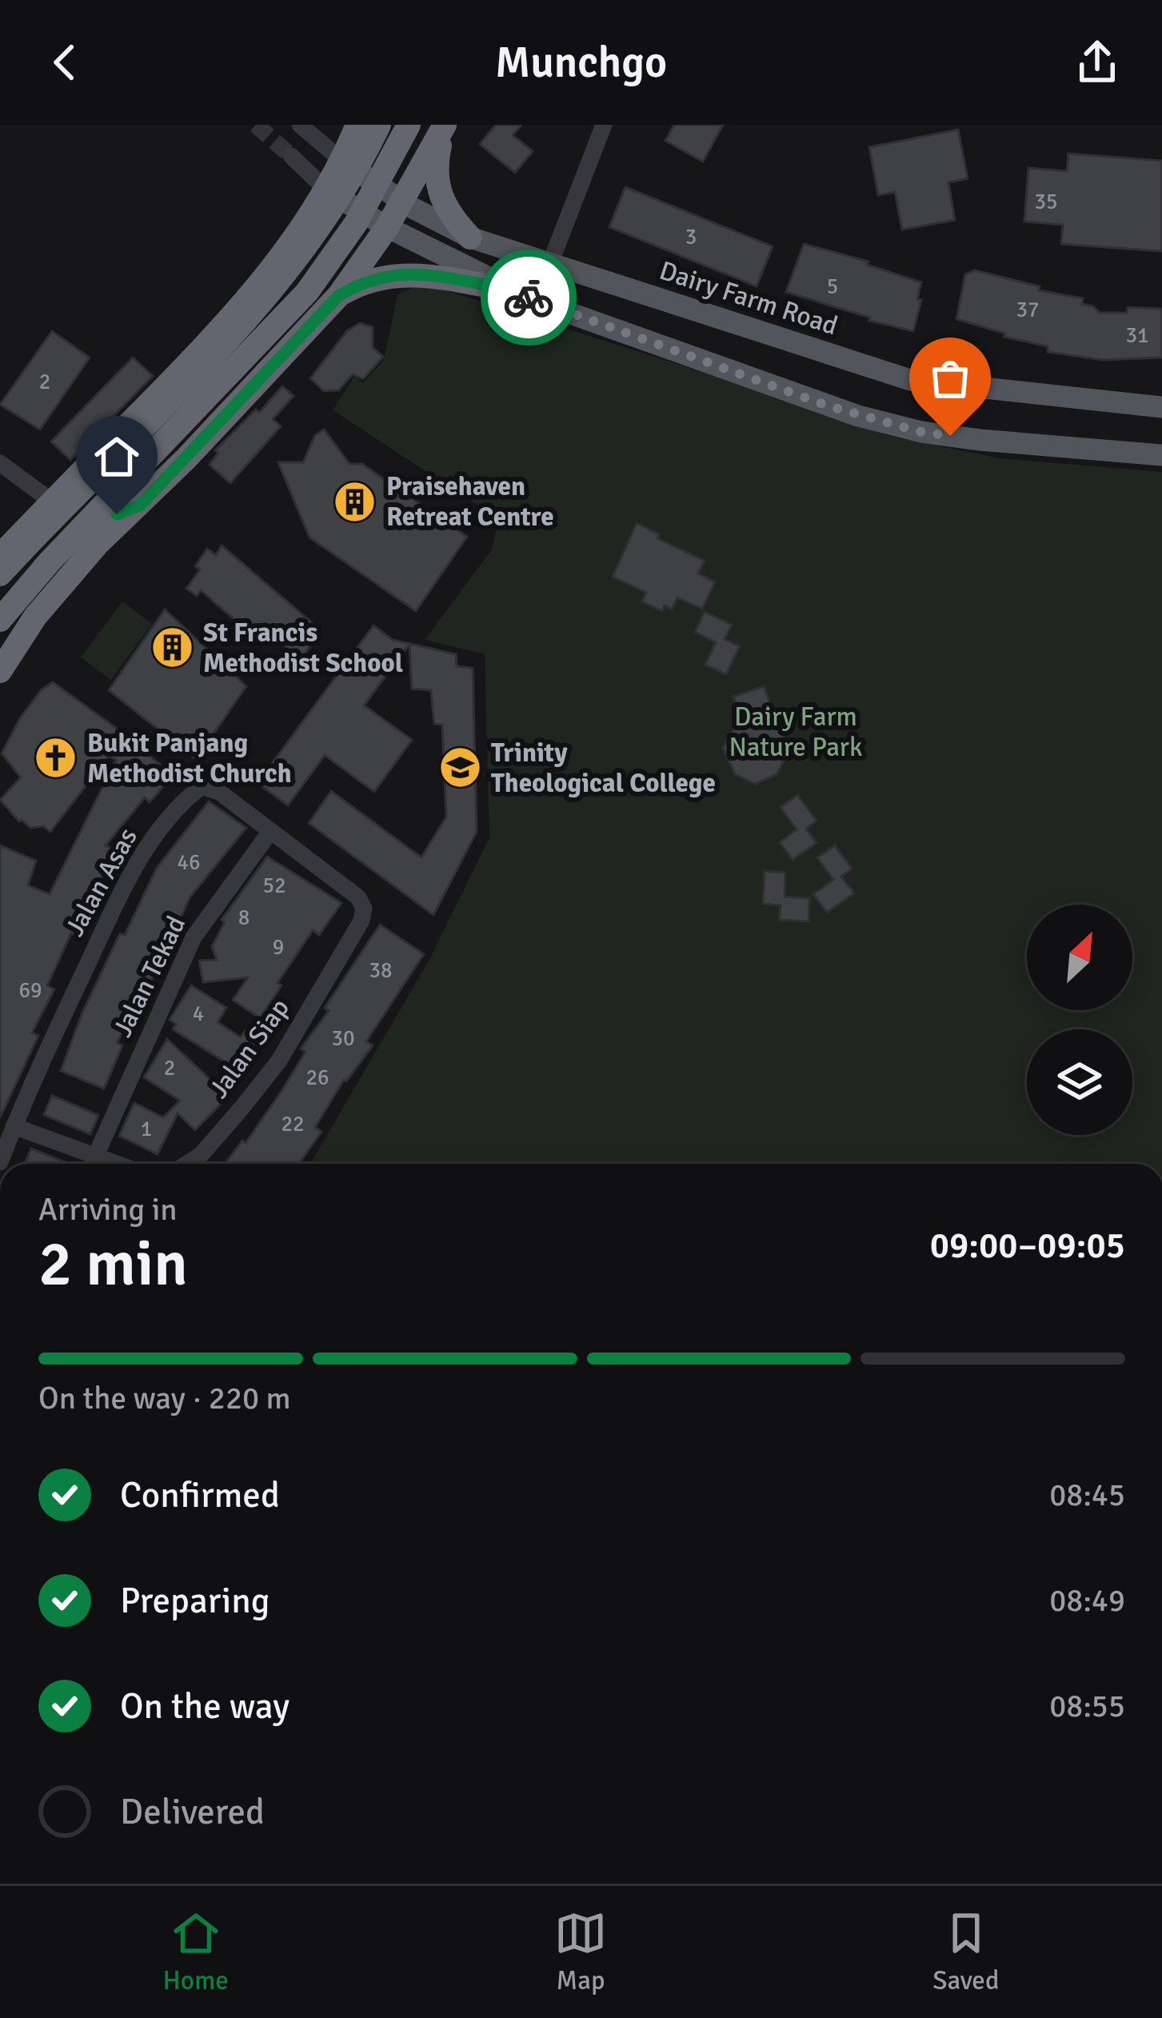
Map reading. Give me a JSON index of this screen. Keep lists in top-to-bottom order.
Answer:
{
  "streets": {
    "main road": ["Dairy Farm Road"],
    "street": ["Jalan Asas", "Jalan Tekad", "Jalan Siap"]
  },
  "crossings": [
    ["Jalan Asas", "Jalan Tekad"],
    ["Jalan Asas", "Jalan Siap"]
  ],
  "parks": ["Dairy Farm Nature Park"],
  "places": {
    "building": ["Praisehaven Retreat Centre", "St Francis Methodist School"],
    "church": ["Bukit Panjang Methodist Church"],
    "school or university": ["Trinity Theological College"]
  },
  "house_numbers": [
    "35",
    "3",
    "5",
    "37",
    "31",
    "2",
    "46",
    "52",
    "8",
    "9",
    "38",
    "69",
    "4",
    "30",
    "2",
    "26",
    "22",
    "1"
  ],
  "north": "top right",
  "page": {
    "header": "Munchgo",
    "heading": ["2 min", "Arriving in", "09:00–09:05"],
    "bar": "On the way · 220 m",
    "list": [
      ["Confirmed", "08:45"],
      ["Preparing", "08:49"],
      ["On the way", "08:55"],
      "Delivered"
    ],
    "tabs": ["Home", "Map", "Saved"]
  }
}
